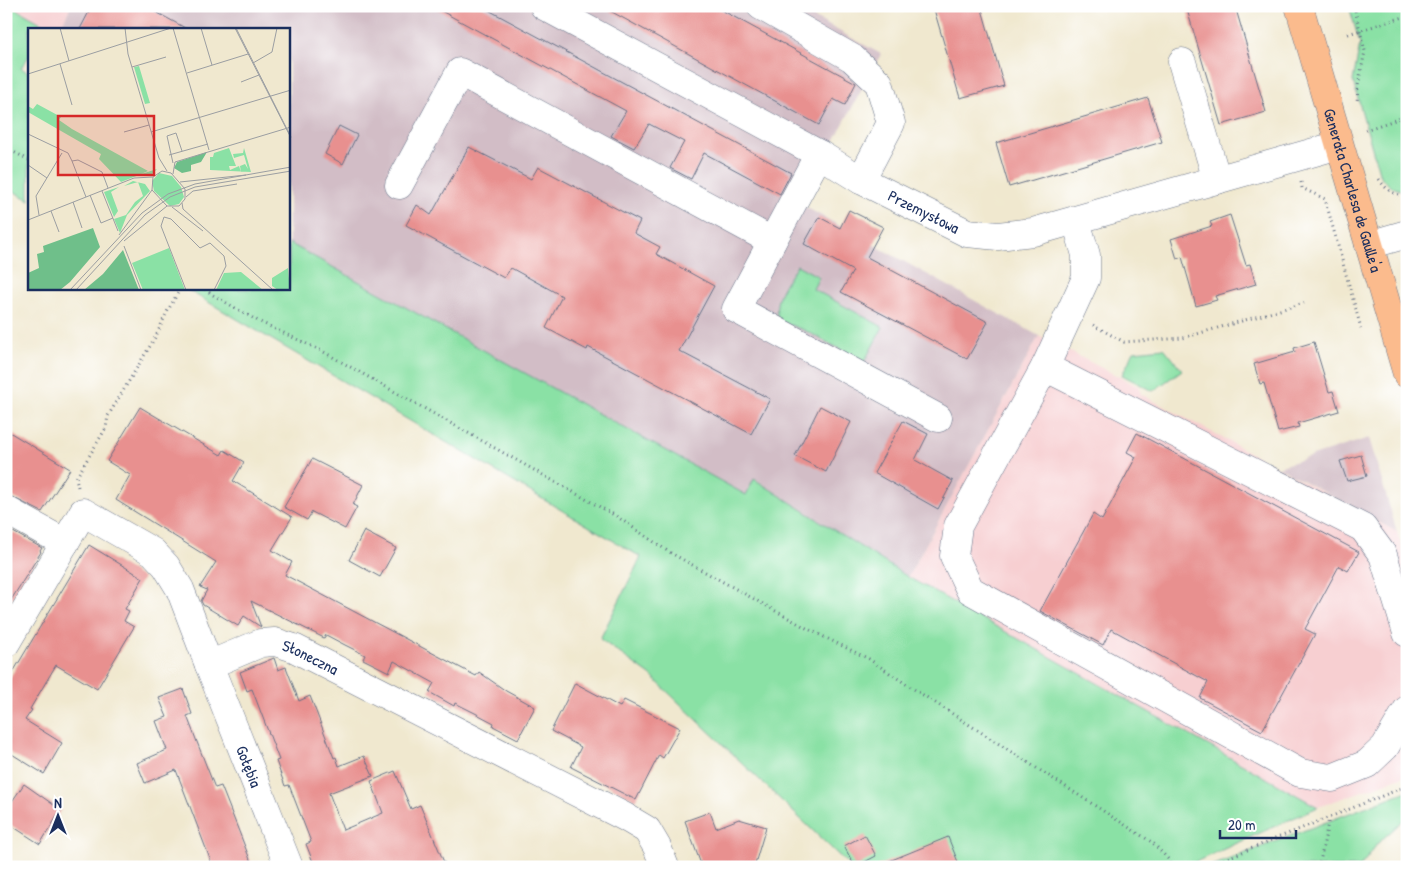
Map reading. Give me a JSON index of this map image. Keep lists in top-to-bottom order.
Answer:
{
  "streets": {
    "main road": ["Generała Charlesa de Gaulle'a"],
    "street": ["Przemysłowa", "Słoneczna", "Gołębia"]
  },
  "crossings": [
    ["Generała Charlesa de Gaulle'a", "Przemysłowa"],
    ["Słoneczna", "Gołębia"]
  ],
  "scale_bar": "20 m",
  "north": "top"
}
